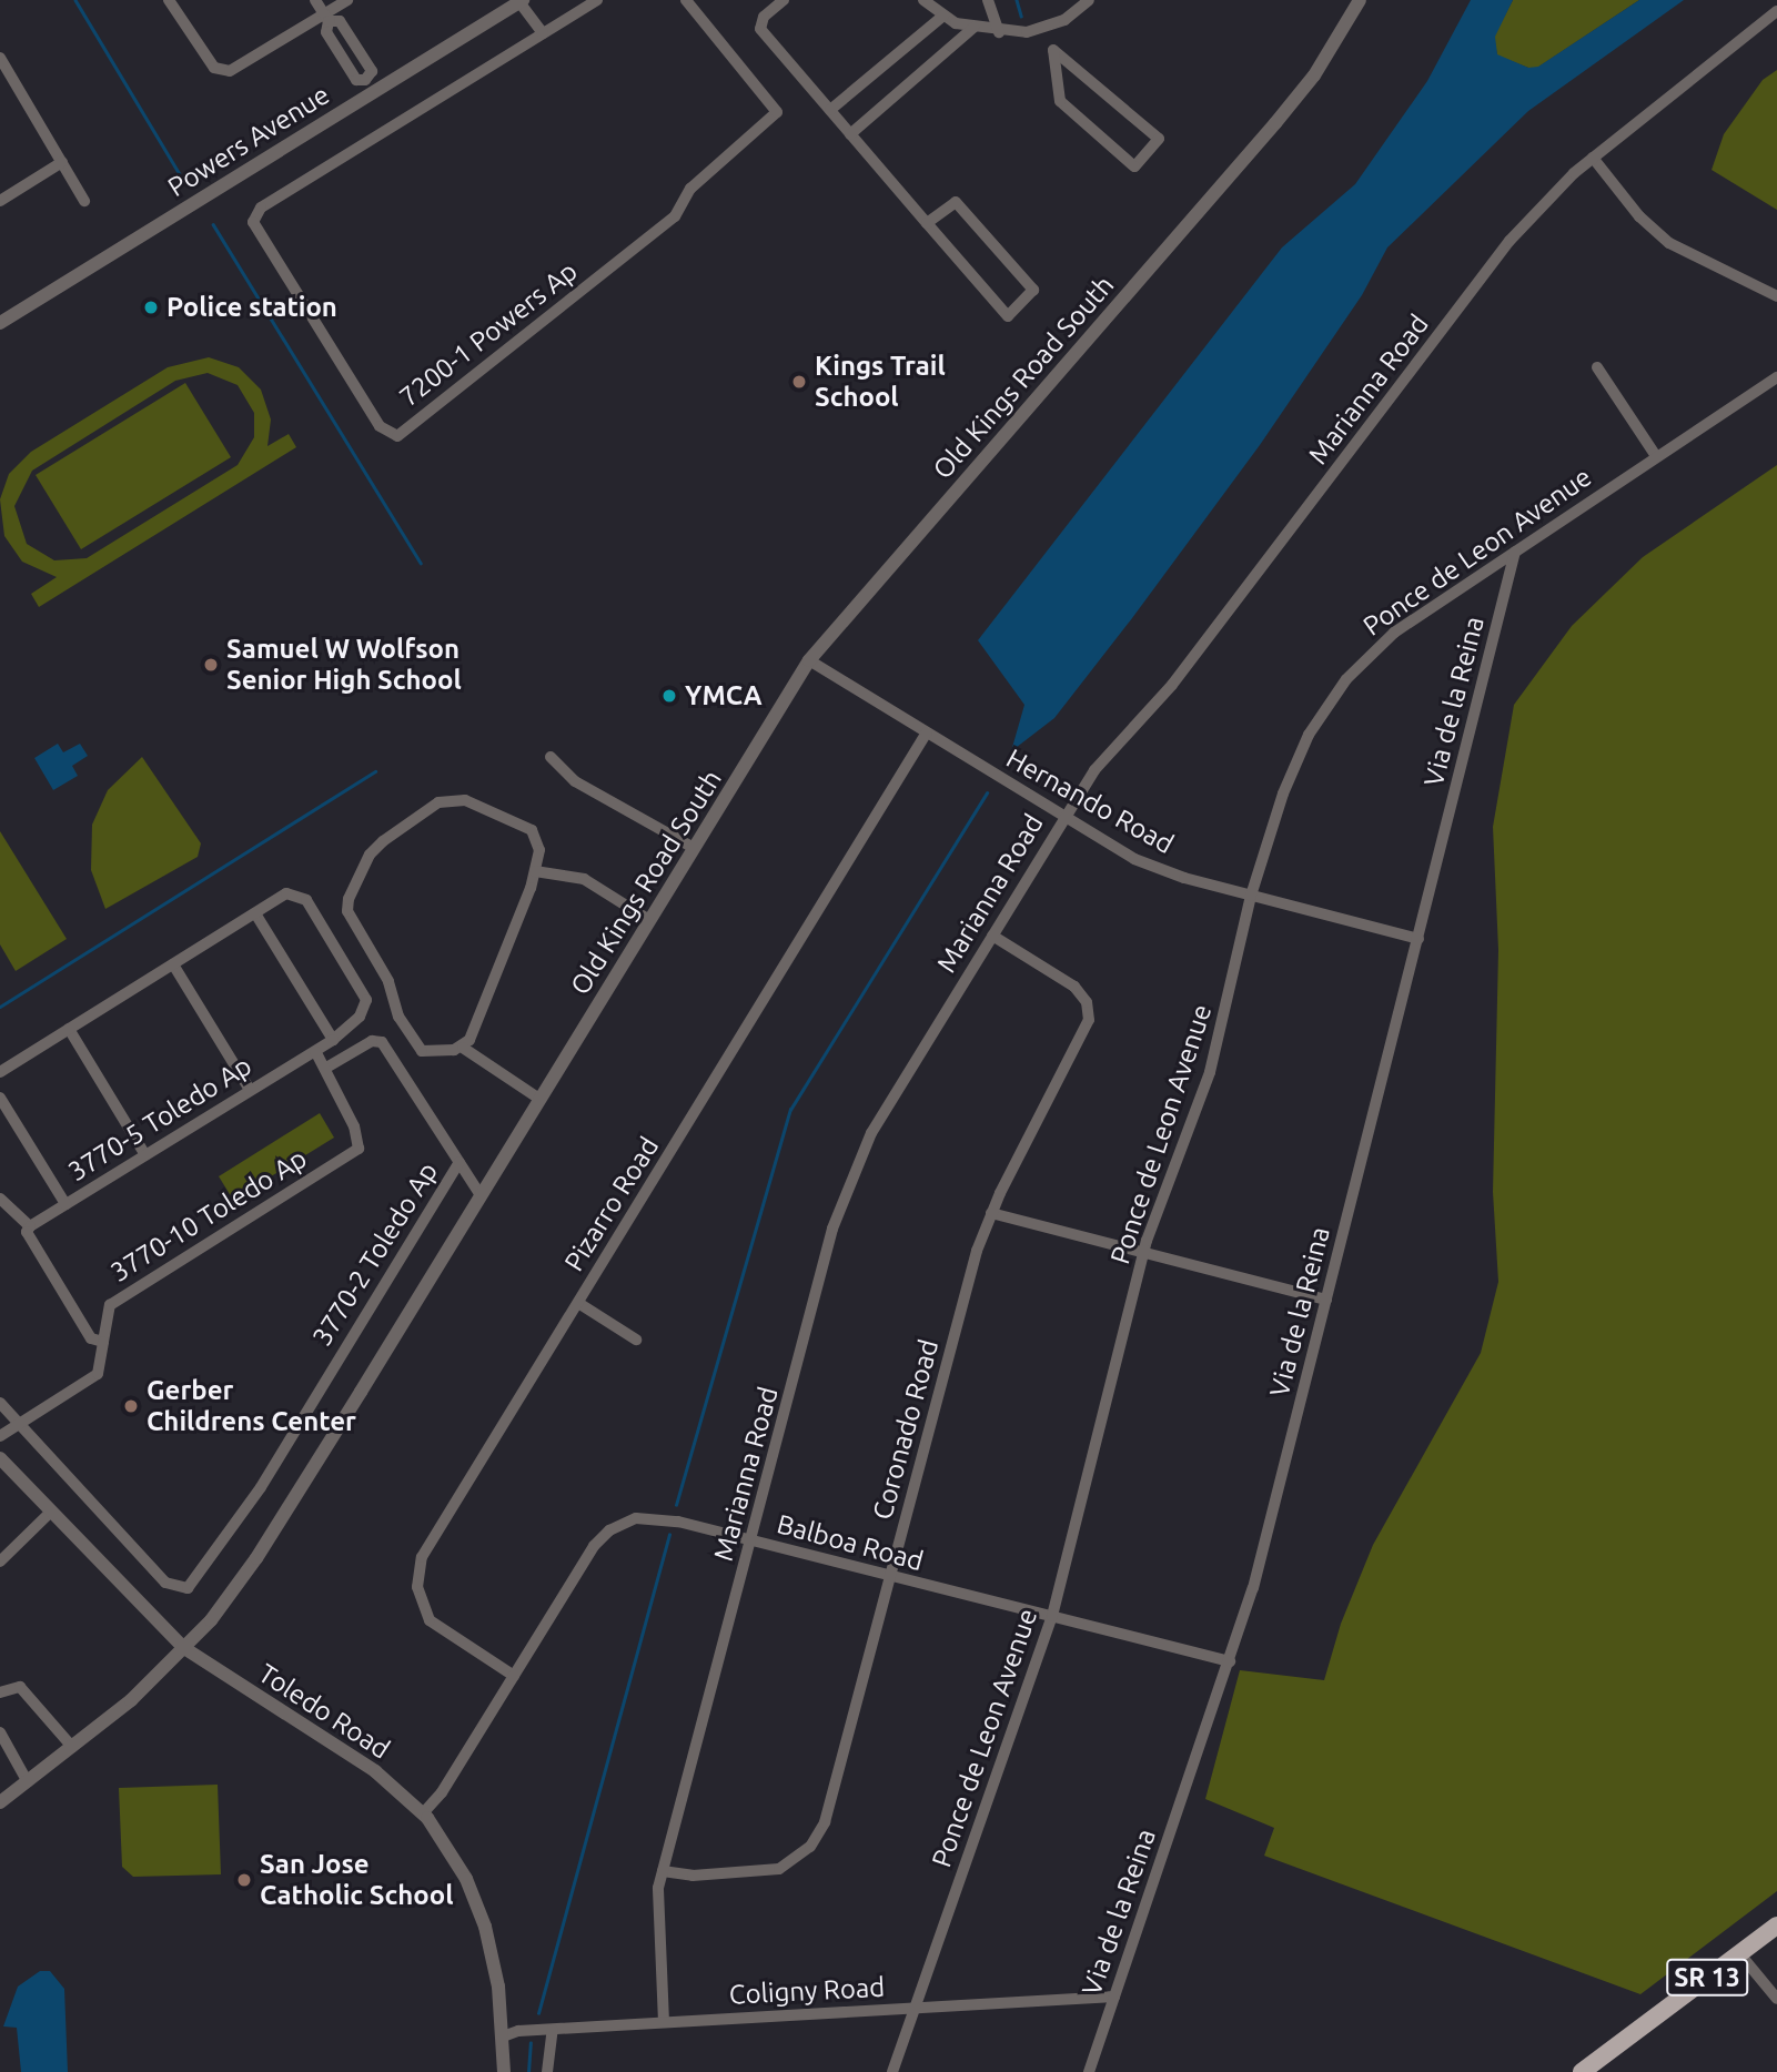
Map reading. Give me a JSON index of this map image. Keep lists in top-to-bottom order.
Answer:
{
  "streets": {
    "main road": ["SR 13"],
    "street": [
      "Powers Avenue",
      "7200-1 Powers Ap",
      "Old Kings Road South",
      "Marianna Road",
      "Ponce de Leon Avenue",
      "Via de la Reina",
      "Hernando Road",
      "3770-5 Toledo Ap",
      "Pizarro Road",
      "3770-10 Toledo Ap",
      "3770-2 Toledo Ap",
      "Coronado Road",
      "Balboa Road",
      "Toledo Road",
      "Coligny Road"
    ]
  },
  "crossings": [
    ["Old Kings Road South", "Hernando Road"],
    ["Old Kings Road South", "Toledo Road"],
    ["Marianna Road", "Hernando Road"],
    ["Marianna Road", "Coronado Road"],
    ["Marianna Road", "Balboa Road"],
    ["Marianna Road", "Coligny Road"],
    ["Ponce de Leon Avenue", "Via de la Reina"],
    ["Ponce de Leon Avenue", "Hernando Road"],
    ["Ponce de Leon Avenue", "Balboa Road"],
    ["Ponce de Leon Avenue", "Coligny Road"],
    ["Via de la Reina", "Hernando Road"],
    ["Via de la Reina", "Balboa Road"],
    ["Via de la Reina", "Coligny Road"],
    ["Hernando Road", "Pizarro Road"],
    ["3770-5 Toledo Ap", "3770-10 Toledo Ap"],
    ["Pizarro Road", "Balboa Road"],
    ["3770-10 Toledo Ap", "3770-2 Toledo Ap"],
    ["Coronado Road", "Balboa Road"],
    ["Balboa Road", "Toledo Road"],
    ["Toledo Road", "Coligny Road"]
  ],
  "places": [
    "Police station",
    "Kings Trail School",
    "Samuel W Wolfson Senior High School",
    "YMCA",
    "Gerber Childrens Center",
    "San Jose Catholic School"
  ]
}
